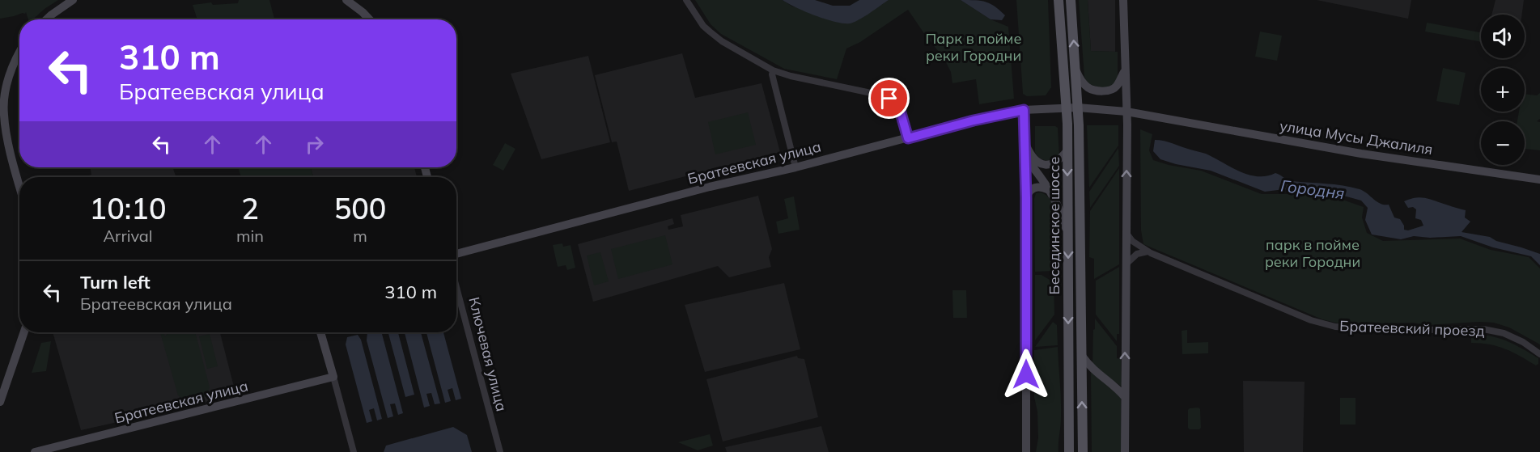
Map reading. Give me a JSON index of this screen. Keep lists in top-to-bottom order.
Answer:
{
  "streets": {
    "main road": ["Бесединское шоссе"],
    "street": [
      "улица Мусы Джалиля",
      "Братеевская улица",
      "Братеевский проезд",
      "Ключевая улица"
    ]
  },
  "crossings": [
    ["улица Мусы Джалиля", "Братеевская улица"],
    ["Братеевская улица", "Бесединское шоссе"]
  ],
  "water": ["Городня"],
  "parks": ["Парк в пойме реки Городни", "парк в пойме реки Городни"],
  "page": {
    "map_buttons": ["+", "−"],
    "turn": ["310 m", "Братеевская улица"],
    "eta": [
      "10:10",
      "Arrival",
      "2",
      "min",
      "500",
      "m"
    ],
    "list": [
      {
        "name": "Turn left",
        "note": "Братеевская улица",
        "value": "310 m"
      }
    ]
  }
}
